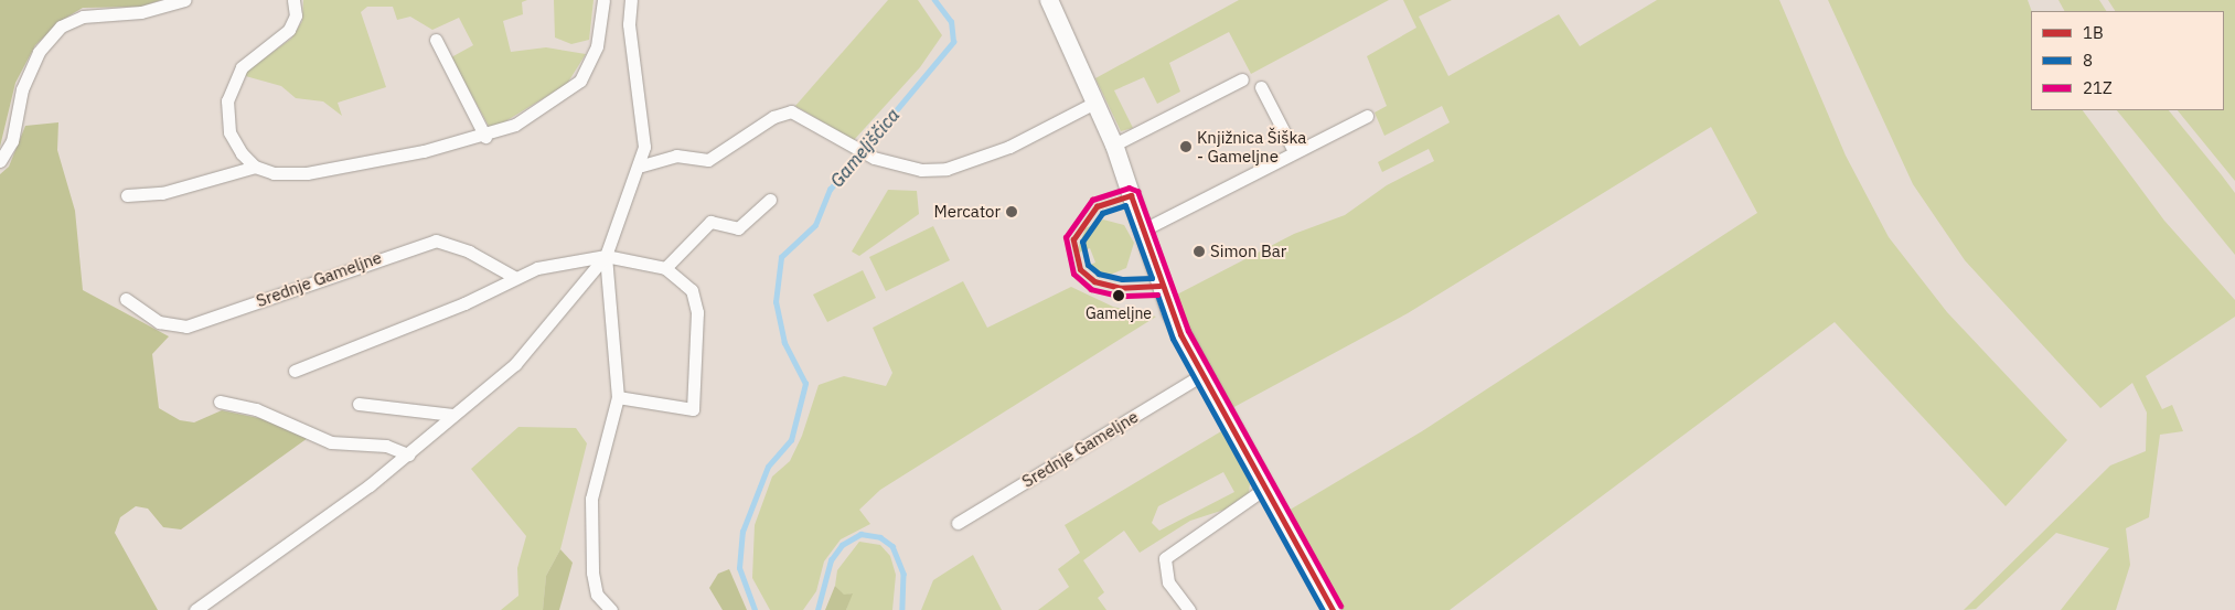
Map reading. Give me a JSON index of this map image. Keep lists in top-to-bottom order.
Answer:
{
  "streets": {
    "street": ["Srednje Gameljne"]
  },
  "water": ["Gameljščica"],
  "places": [
    "Knjižnica Šiška - Gameljne",
    "Mercator",
    "Simon Bar",
    "Gameljne"
  ],
  "lines": ["transit line 21Z", "transit line 1B", "transit line 8"],
  "legend": ["1B", "8", "21Z"]
}
